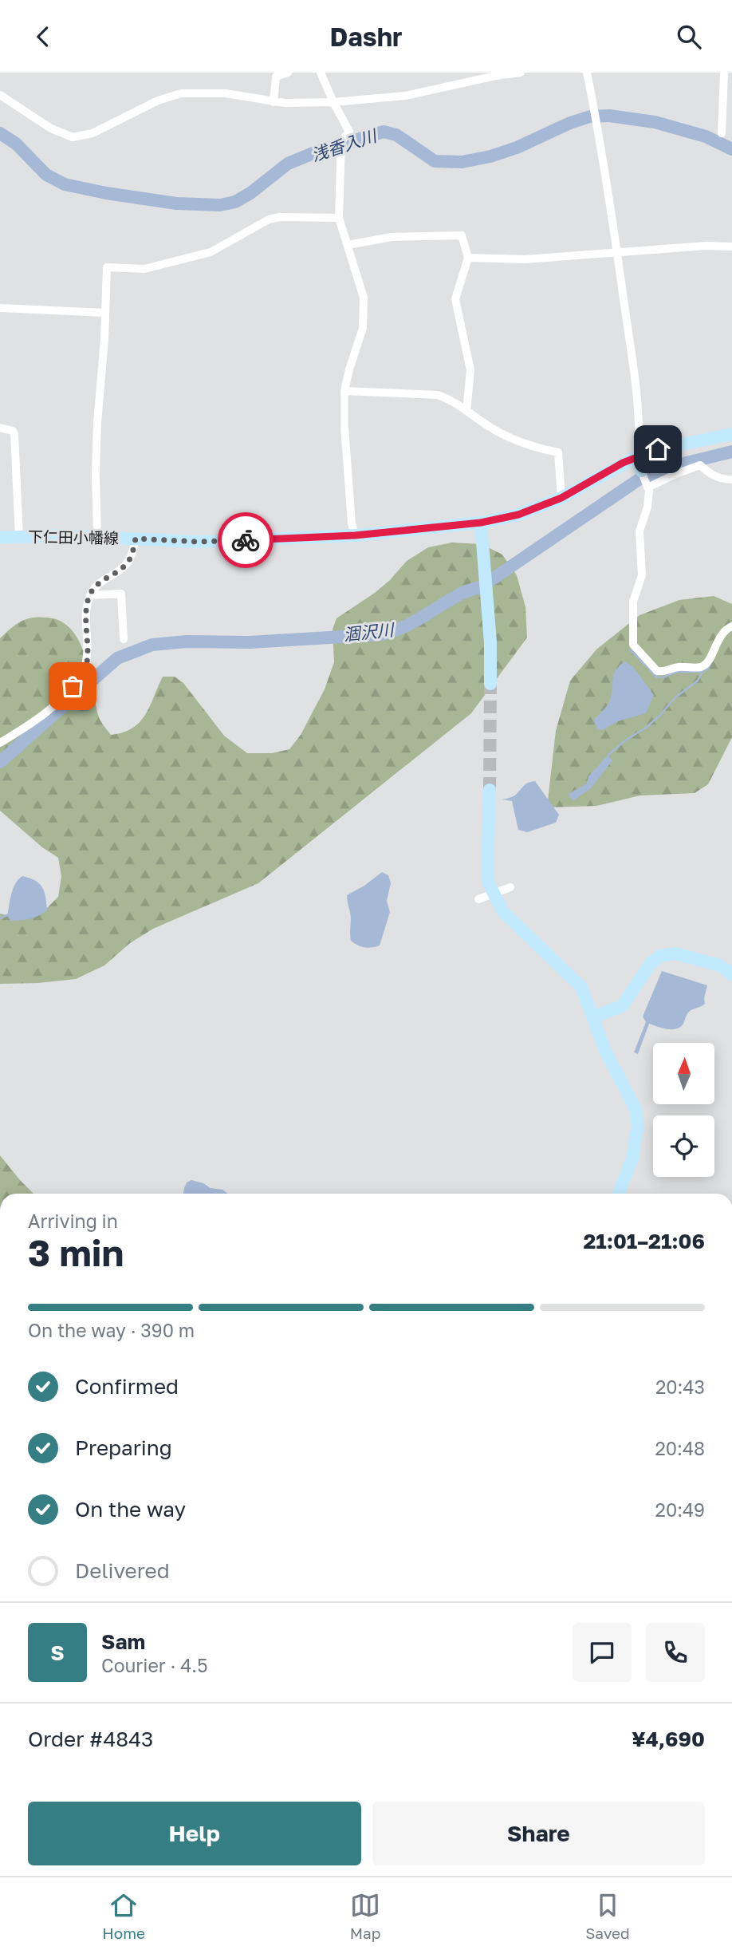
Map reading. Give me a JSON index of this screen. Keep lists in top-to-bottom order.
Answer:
{
  "streets": {
    "street": ["下仁田小幡線"]
  },
  "water": ["浅香入川", "涸沢川"],
  "north": "top",
  "page": {
    "header": "Dashr",
    "heading": ["3 min", "Arriving in", "21:01–21:06"],
    "panel": [
      "Sam",
      "Courier · 4.5",
      "Order #4843",
      "¥4,690"
    ],
    "bar": "On the way · 390 m",
    "list": [
      ["Confirmed", "20:43"],
      ["Preparing", "20:48"],
      ["On the way", "20:49"],
      "Delivered"
    ],
    "round": "S",
    "buttons": ["Help", "Share"],
    "tabs": ["Home", "Map", "Saved"]
  }
}
